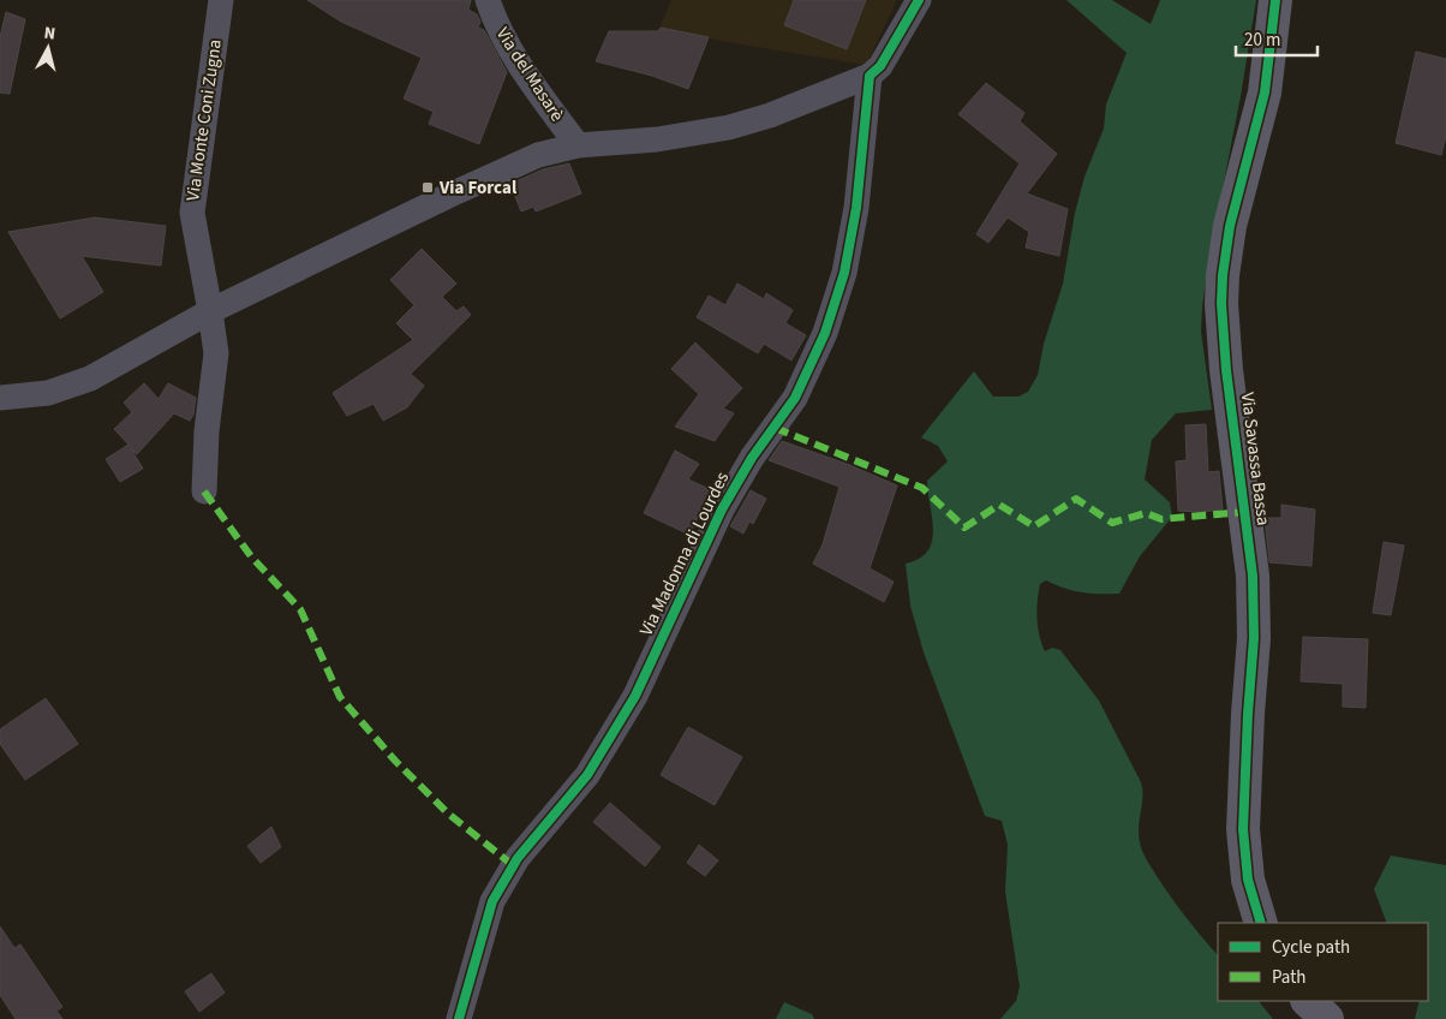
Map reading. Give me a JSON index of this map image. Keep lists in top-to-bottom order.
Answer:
{
  "streets": {
    "main road": ["Via Savassa Bassa"],
    "street": ["Via del Masarè", "Via Monte Coni Zugna", "Via Madonna di Lourdes"]
  },
  "places": {
    "transit": ["Via Forcal"]
  },
  "legend": ["Cycle path", "Path"],
  "scale_bar": "20 m",
  "north": "top"
}
